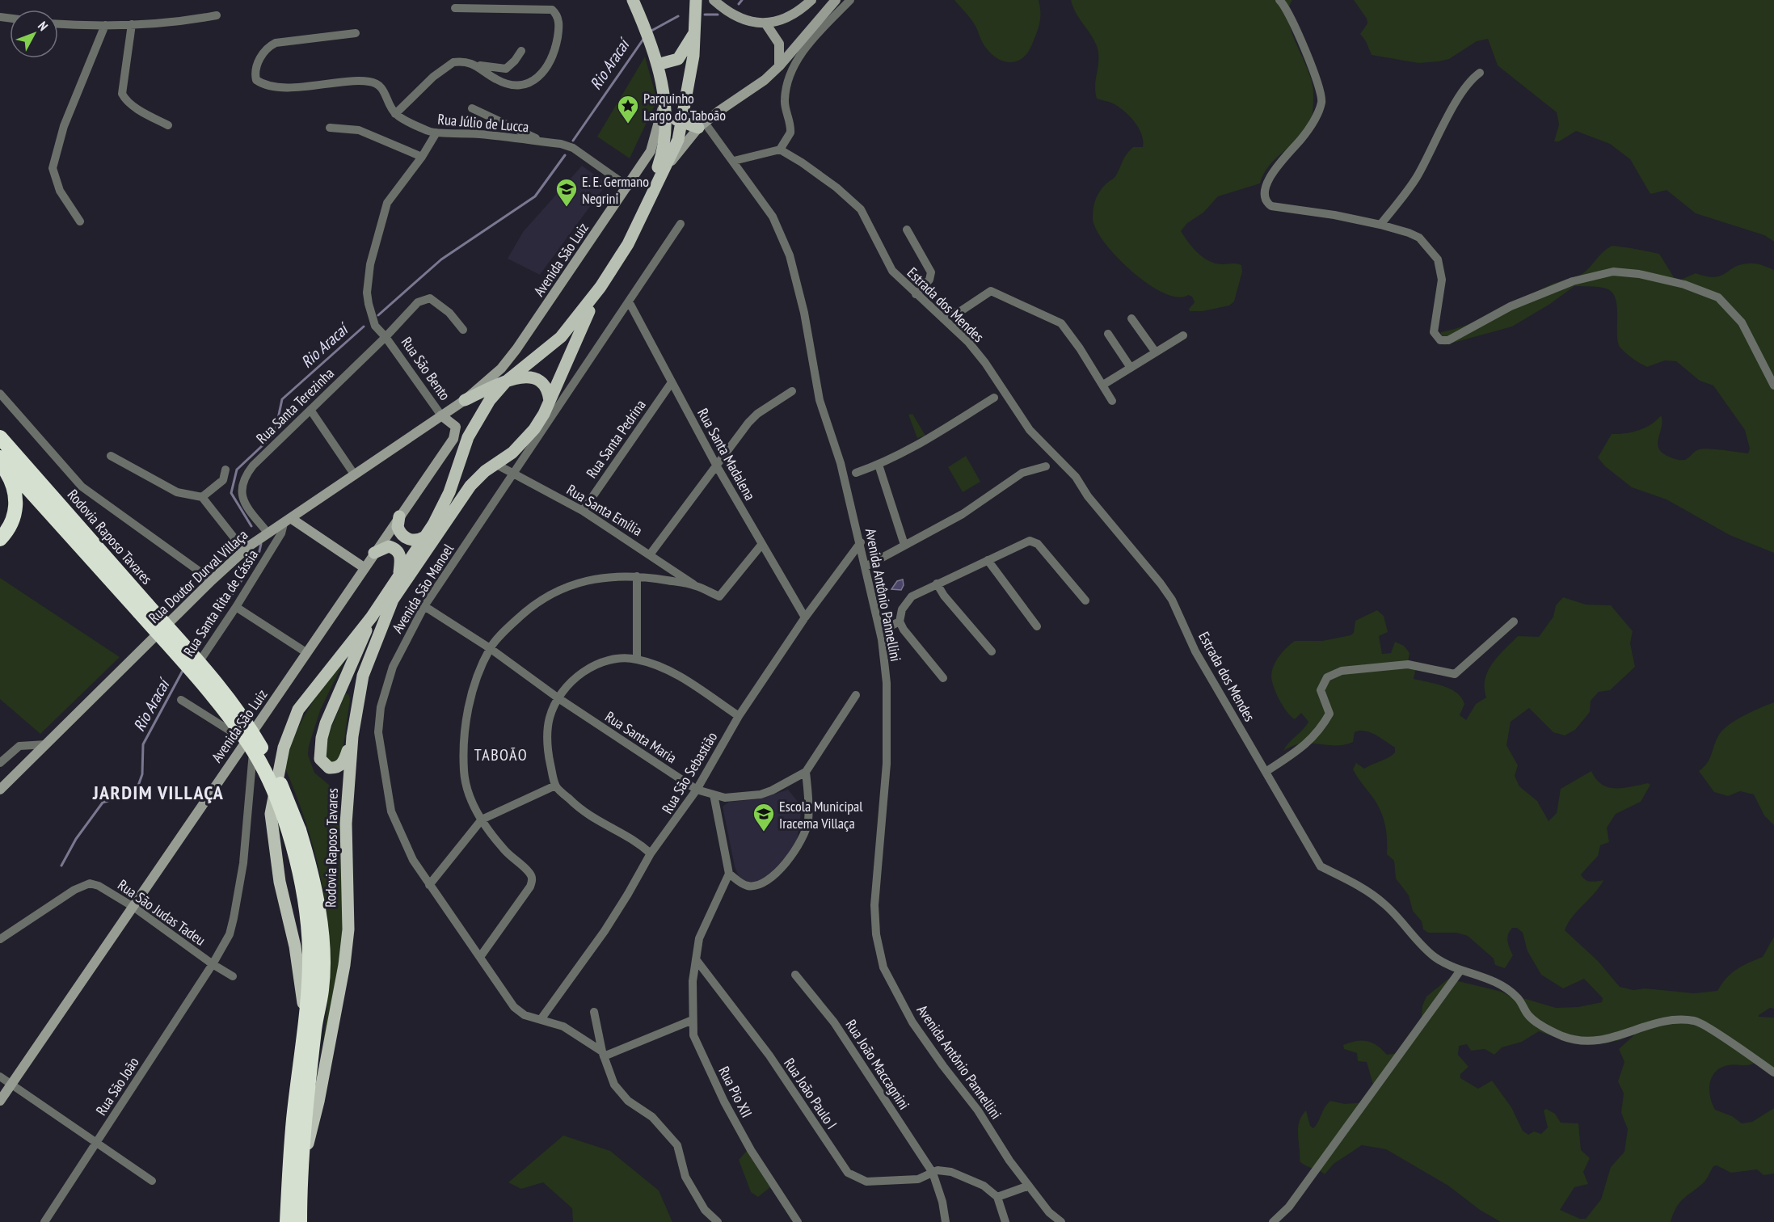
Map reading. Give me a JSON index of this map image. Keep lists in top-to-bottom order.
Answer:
{
  "streets": {
    "highway": ["Rodovia Raposo Tavares"],
    "main road": ["Avenida São Luiz", "Rua São Bento", "Rua Doutor Durval Villaça"],
    "street": [
      "Rua Júlio de Lucca",
      "Estrada dos Mendes",
      "Rua Santa Terezinha",
      "Rua Santa Pedrina",
      "Rua Santa Madalena",
      "Rua Santa Emília",
      "Avenida São Manoel",
      "Avenida Antônio Pannellini",
      "Rua Santa Rita de Cássia",
      "Rua Santa Maria",
      "Rua São Sebastião",
      "Rua São Judas Tadeu",
      "Rua João Maccagnini",
      "Rua São João",
      "Rua Pio XII",
      "Rua João Paulo I"
    ]
  },
  "crossings": [
    ["Rua Júlio de Lucca", "Avenida São Luiz"],
    ["Avenida São Luiz", "Rua São Bento"],
    ["Avenida São Luiz", "Rua Doutor Durval Villaça"],
    ["Avenida São Luiz", "Rua São Judas Tadeu"],
    ["Avenida São Luiz", "Rua São João"],
    ["Rua São Bento", "Rua Santa Terezinha"],
    ["Rua São Bento", "Rua Doutor Durval Villaça"],
    ["Rua Santa Terezinha", "Rua Doutor Durval Villaça"],
    ["Rua Santa Pedrina", "Rua Santa Madalena"],
    ["Rua Santa Pedrina", "Rua Santa Emília"],
    ["Rua Santa Madalena", "Avenida São Manoel"],
    ["Rua Santa Madalena", "Rua São Sebastião"],
    ["Rua Santa Emília", "Avenida São Manoel"],
    ["Rua Doutor Durval Villaça", "Rua Santa Rita de Cássia"],
    ["Avenida São Manoel", "Rua Santa Maria"],
    ["Avenida São Manoel", "Rua São Sebastião"],
    ["Avenida Antônio Pannellini", "Rua São Sebastião"],
    ["Rua Santa Maria", "Rua São Sebastião"],
    ["Rua São Judas Tadeu", "Rua São João"],
    ["Rua João Maccagnini", "Rua João Paulo I"],
    ["Rua Pio XII", "Rua João Paulo I"]
  ],
  "districts": ["TABOÃO", "JARDIM VILLAÇA"],
  "water": ["Rio Aracaí"],
  "places": {
    "place": ["Parquinho Largo do Taboão"],
    "school or university": ["E. E. Germano Negrini", "Escola Municipal Iracema Villaça"]
  },
  "north": "top right"
}
